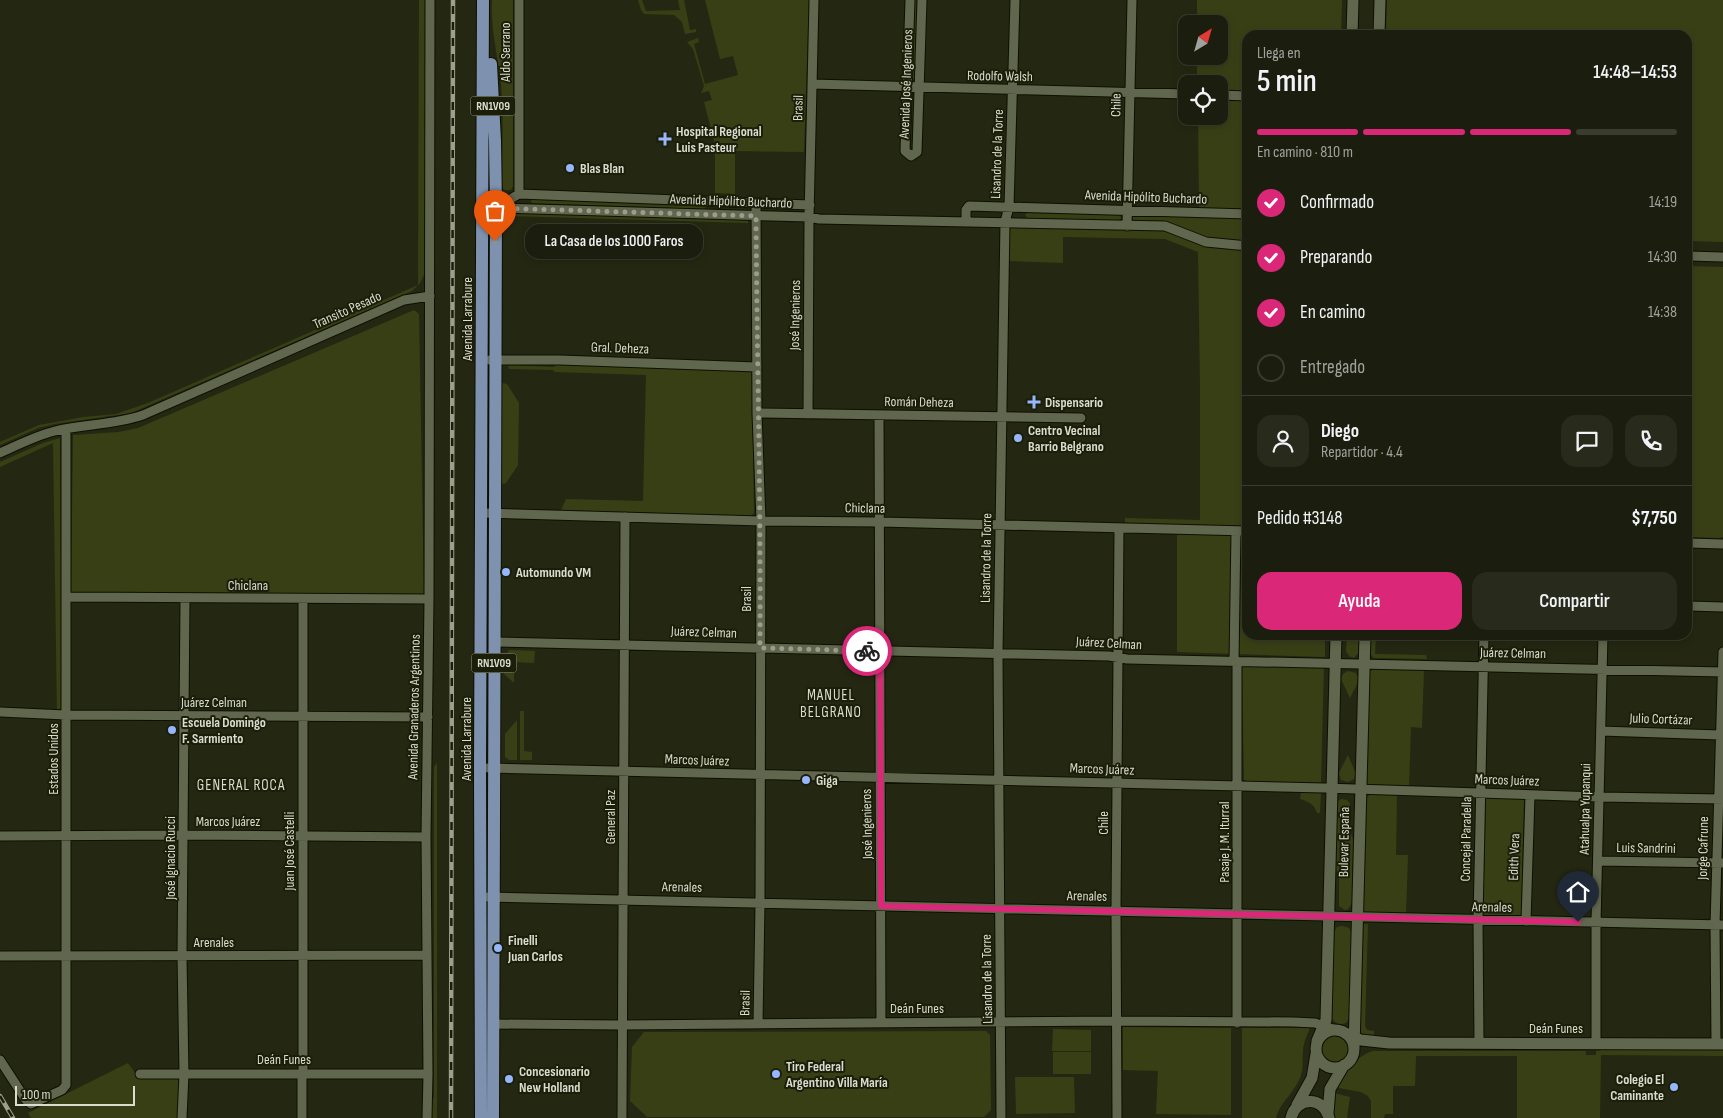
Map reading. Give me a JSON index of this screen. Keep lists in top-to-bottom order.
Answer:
{
  "streets": {
    "main road": [
      "RN1V09",
      "Avenida Larrabure",
      "Bulevar España",
      "Deán Funes"
    ],
    "street": [
      "Aldo Serrano",
      "Rodolfo Walsh",
      "Avenida José Ingenieros",
      "Chile",
      "Brasil",
      "Lisandro de la Torre",
      "Avenida Hipólito Buchardo",
      "Transito Pesado",
      "José Ingenieros",
      "Gral. Deheza",
      "Román Deheza",
      "Chiclana",
      "Juárez Celman",
      "Avenida Granaderos Argentinos",
      "Julio Cortázar",
      "Estados Unidos",
      "Marcos Juárez",
      "Atahualpa Yupanqui",
      "General Paz",
      "Concejal Paradella",
      "Pasaje J. M. Iturral",
      "Luis Sandrini",
      "Jorge Cafrune",
      "Juan José Castelli",
      "Edith Vera",
      "José Ignacio Rucci",
      "Arenales"
    ]
  },
  "crossings": [
    ["Aldo Serrano", "Avenida Hipólito Buchardo"],
    ["Rodolfo Walsh", "Avenida José Ingenieros"],
    ["Rodolfo Walsh", "Chile"],
    ["Rodolfo Walsh", "Brasil"],
    ["Rodolfo Walsh", "Lisandro de la Torre"],
    ["Chile", "Avenida Hipólito Buchardo"],
    ["Chile", "Chiclana"],
    ["Chile", "Juárez Celman"],
    ["Chile", "Marcos Juárez"],
    ["Chile", "Arenales"],
    ["Chile", "Deán Funes"],
    ["Brasil", "Avenida Hipólito Buchardo"],
    ["Brasil", "José Ingenieros"],
    ["Brasil", "Gral. Deheza"],
    ["Brasil", "Román Deheza"],
    ["Brasil", "Chiclana"],
    ["Brasil", "Juárez Celman"],
    ["Brasil", "Marcos Juárez"],
    ["Brasil", "Arenales"],
    ["Brasil", "Deán Funes"],
    ["Lisandro de la Torre", "Avenida Hipólito Buchardo"],
    ["Lisandro de la Torre", "Román Deheza"],
    ["Lisandro de la Torre", "Chiclana"],
    ["Lisandro de la Torre", "Juárez Celman"],
    ["Lisandro de la Torre", "Marcos Juárez"],
    ["Lisandro de la Torre", "Arenales"],
    ["Lisandro de la Torre", "Deán Funes"],
    ["Avenida Hipólito Buchardo", "José Ingenieros"],
    ["Avenida Hipólito Buchardo", "Avenida Larrabure"],
    ["Transito Pesado", "Avenida Granaderos Argentinos"],
    ["Transito Pesado", "Estados Unidos"],
    ["José Ingenieros", "Román Deheza"],
    ["José Ingenieros", "Chiclana"],
    ["José Ingenieros", "Juárez Celman"],
    ["José Ingenieros", "Marcos Juárez"],
    ["José Ingenieros", "Arenales"],
    ["José Ingenieros", "Deán Funes"],
    ["Avenida Larrabure", "Gral. Deheza"],
    ["Avenida Larrabure", "Chiclana"],
    ["Avenida Larrabure", "Juárez Celman"],
    ["Avenida Larrabure", "Marcos Juárez"],
    ["Avenida Larrabure", "Arenales"],
    ["Avenida Larrabure", "Deán Funes"],
    ["Chiclana", "Avenida Granaderos Argentinos"],
    ["Chiclana", "Estados Unidos"],
    ["Chiclana", "General Paz"],
    ["Chiclana", "Pasaje J. M. Iturral"],
    ["Chiclana", "Juan José Castelli"],
    ["Chiclana", "José Ignacio Rucci"],
    ["Juárez Celman", "Avenida Granaderos Argentinos"],
    ["Juárez Celman", "Estados Unidos"],
    ["Juárez Celman", "Atahualpa Yupanqui"],
    ["Juárez Celman", "General Paz"],
    ["Juárez Celman", "Concejal Paradella"],
    ["Juárez Celman", "Pasaje J. M. Iturral"],
    ["Juárez Celman", "Bulevar España"],
    ["Juárez Celman", "Jorge Cafrune"],
    ["Juárez Celman", "Juan José Castelli"],
    ["Juárez Celman", "José Ignacio Rucci"],
    ["Avenida Granaderos Argentinos", "Marcos Juárez"],
    ["Avenida Granaderos Argentinos", "Arenales"],
    ["Avenida Granaderos Argentinos", "Deán Funes"],
    ["Julio Cortázar", "Atahualpa Yupanqui"],
    ["Julio Cortázar", "Jorge Cafrune"],
    ["Estados Unidos", "Marcos Juárez"],
    ["Estados Unidos", "Arenales"],
    ["Marcos Juárez", "Atahualpa Yupanqui"],
    ["Marcos Juárez", "General Paz"],
    ["Marcos Juárez", "Concejal Paradella"],
    ["Marcos Juárez", "Pasaje J. M. Iturral"],
    ["Marcos Juárez", "Bulevar España"],
    ["Marcos Juárez", "Jorge Cafrune"],
    ["Marcos Juárez", "Juan José Castelli"],
    ["Marcos Juárez", "Edith Vera"],
    ["Marcos Juárez", "José Ignacio Rucci"],
    ["Atahualpa Yupanqui", "Luis Sandrini"],
    ["Atahualpa Yupanqui", "Arenales"],
    ["Atahualpa Yupanqui", "Deán Funes"],
    ["General Paz", "Arenales"],
    ["General Paz", "Deán Funes"],
    ["Concejal Paradella", "Arenales"],
    ["Concejal Paradella", "Deán Funes"],
    ["Pasaje J. M. Iturral", "Arenales"],
    ["Pasaje J. M. Iturral", "Deán Funes"],
    ["Bulevar España", "Arenales"],
    ["Bulevar España", "Deán Funes"],
    ["Luis Sandrini", "Jorge Cafrune"],
    ["Jorge Cafrune", "Arenales"],
    ["Jorge Cafrune", "Deán Funes"],
    ["Juan José Castelli", "Arenales"],
    ["Juan José Castelli", "Deán Funes"],
    ["Edith Vera", "Arenales"],
    ["José Ignacio Rucci", "Arenales"],
    ["José Ignacio Rucci", "Deán Funes"]
  ],
  "districts": ["MANUEL BELGRANO", "GENERAL ROCA"],
  "places": {
    "health": ["Hospital Regional Luis Pasteur", "Dispensario"],
    "other": [
      "Blas Blan",
      "La Casa de los 1000 Faros",
      "Centro Vecinal Barrio Belgrano",
      "Automundo VM",
      "Escuela Domingo F. Sarmiento",
      "Giga",
      "Finelli Juan Carlos",
      "Tiro Federal Argentino Villa María",
      "Concesionario New Holland",
      "Colegio El Caminante"
    ]
  },
  "scale_bar": "100 m",
  "north": "top right",
  "page": {
    "heading": ["5 min", "Llega en", "14:48–14:53"],
    "panel": [
      "Diego",
      "Repartidor · 4.4",
      "Pedido #3148",
      "$7,750"
    ],
    "bar": "En camino · 810 m",
    "list": [
      ["Confirmado", "14:19"],
      ["Preparando", "14:30"],
      ["En camino", "14:38"],
      "Entregado"
    ],
    "bubble": "La Casa de los 1000 Faros",
    "buttons": ["Ayuda", "Compartir"],
    "scale": "100 m"
  }
}
